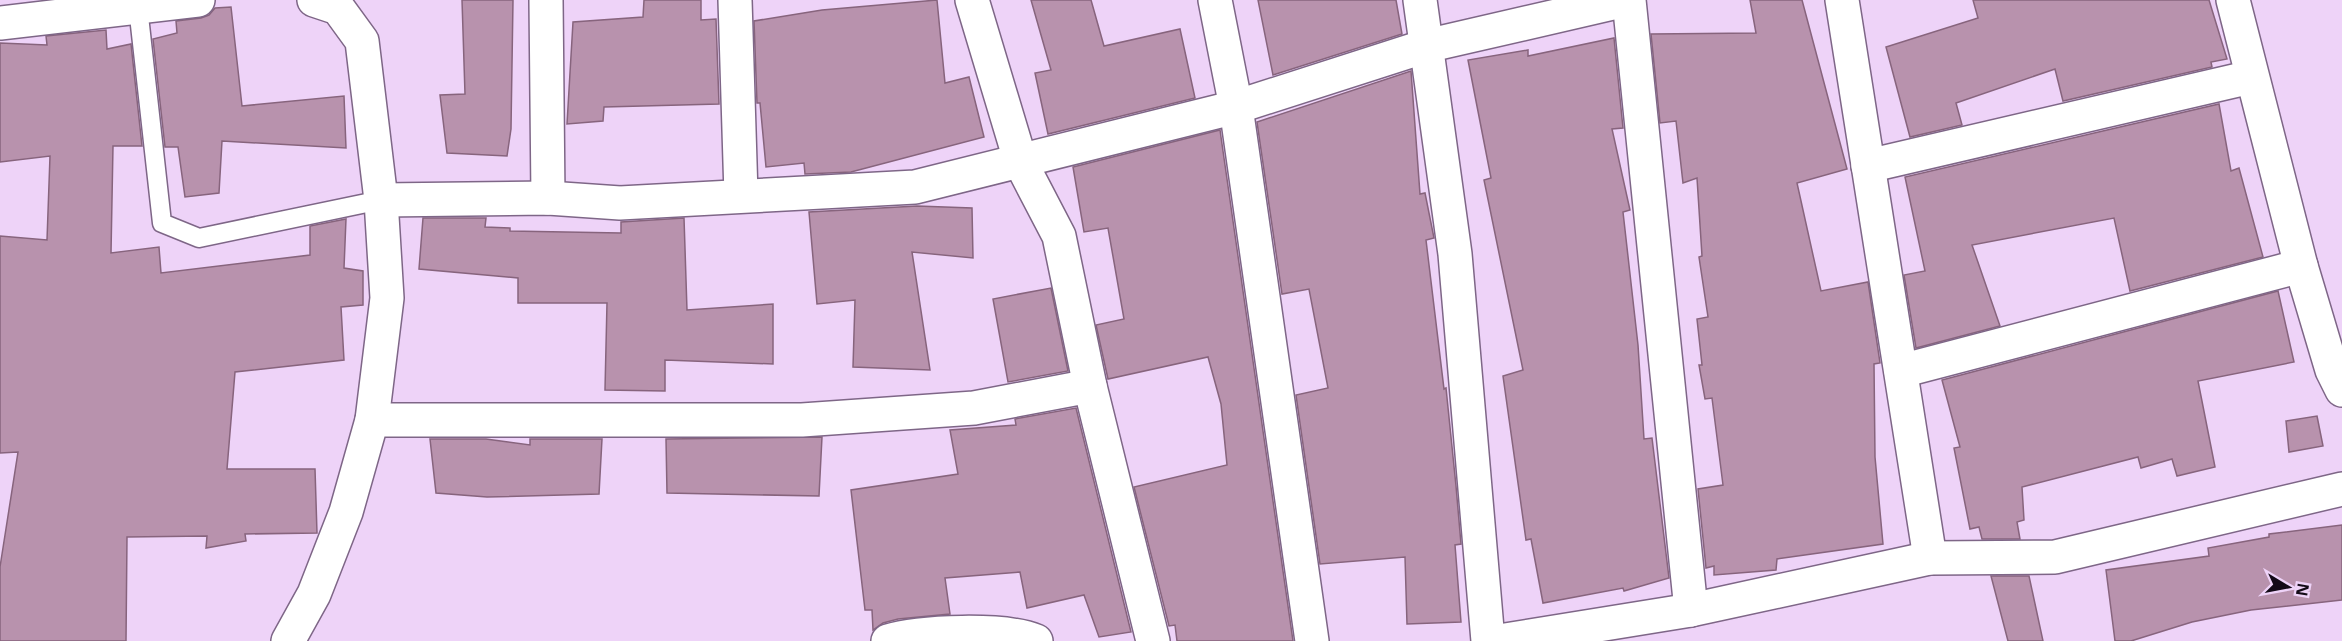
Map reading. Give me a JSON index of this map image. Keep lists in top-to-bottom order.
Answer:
{
  "north": "right"
}
